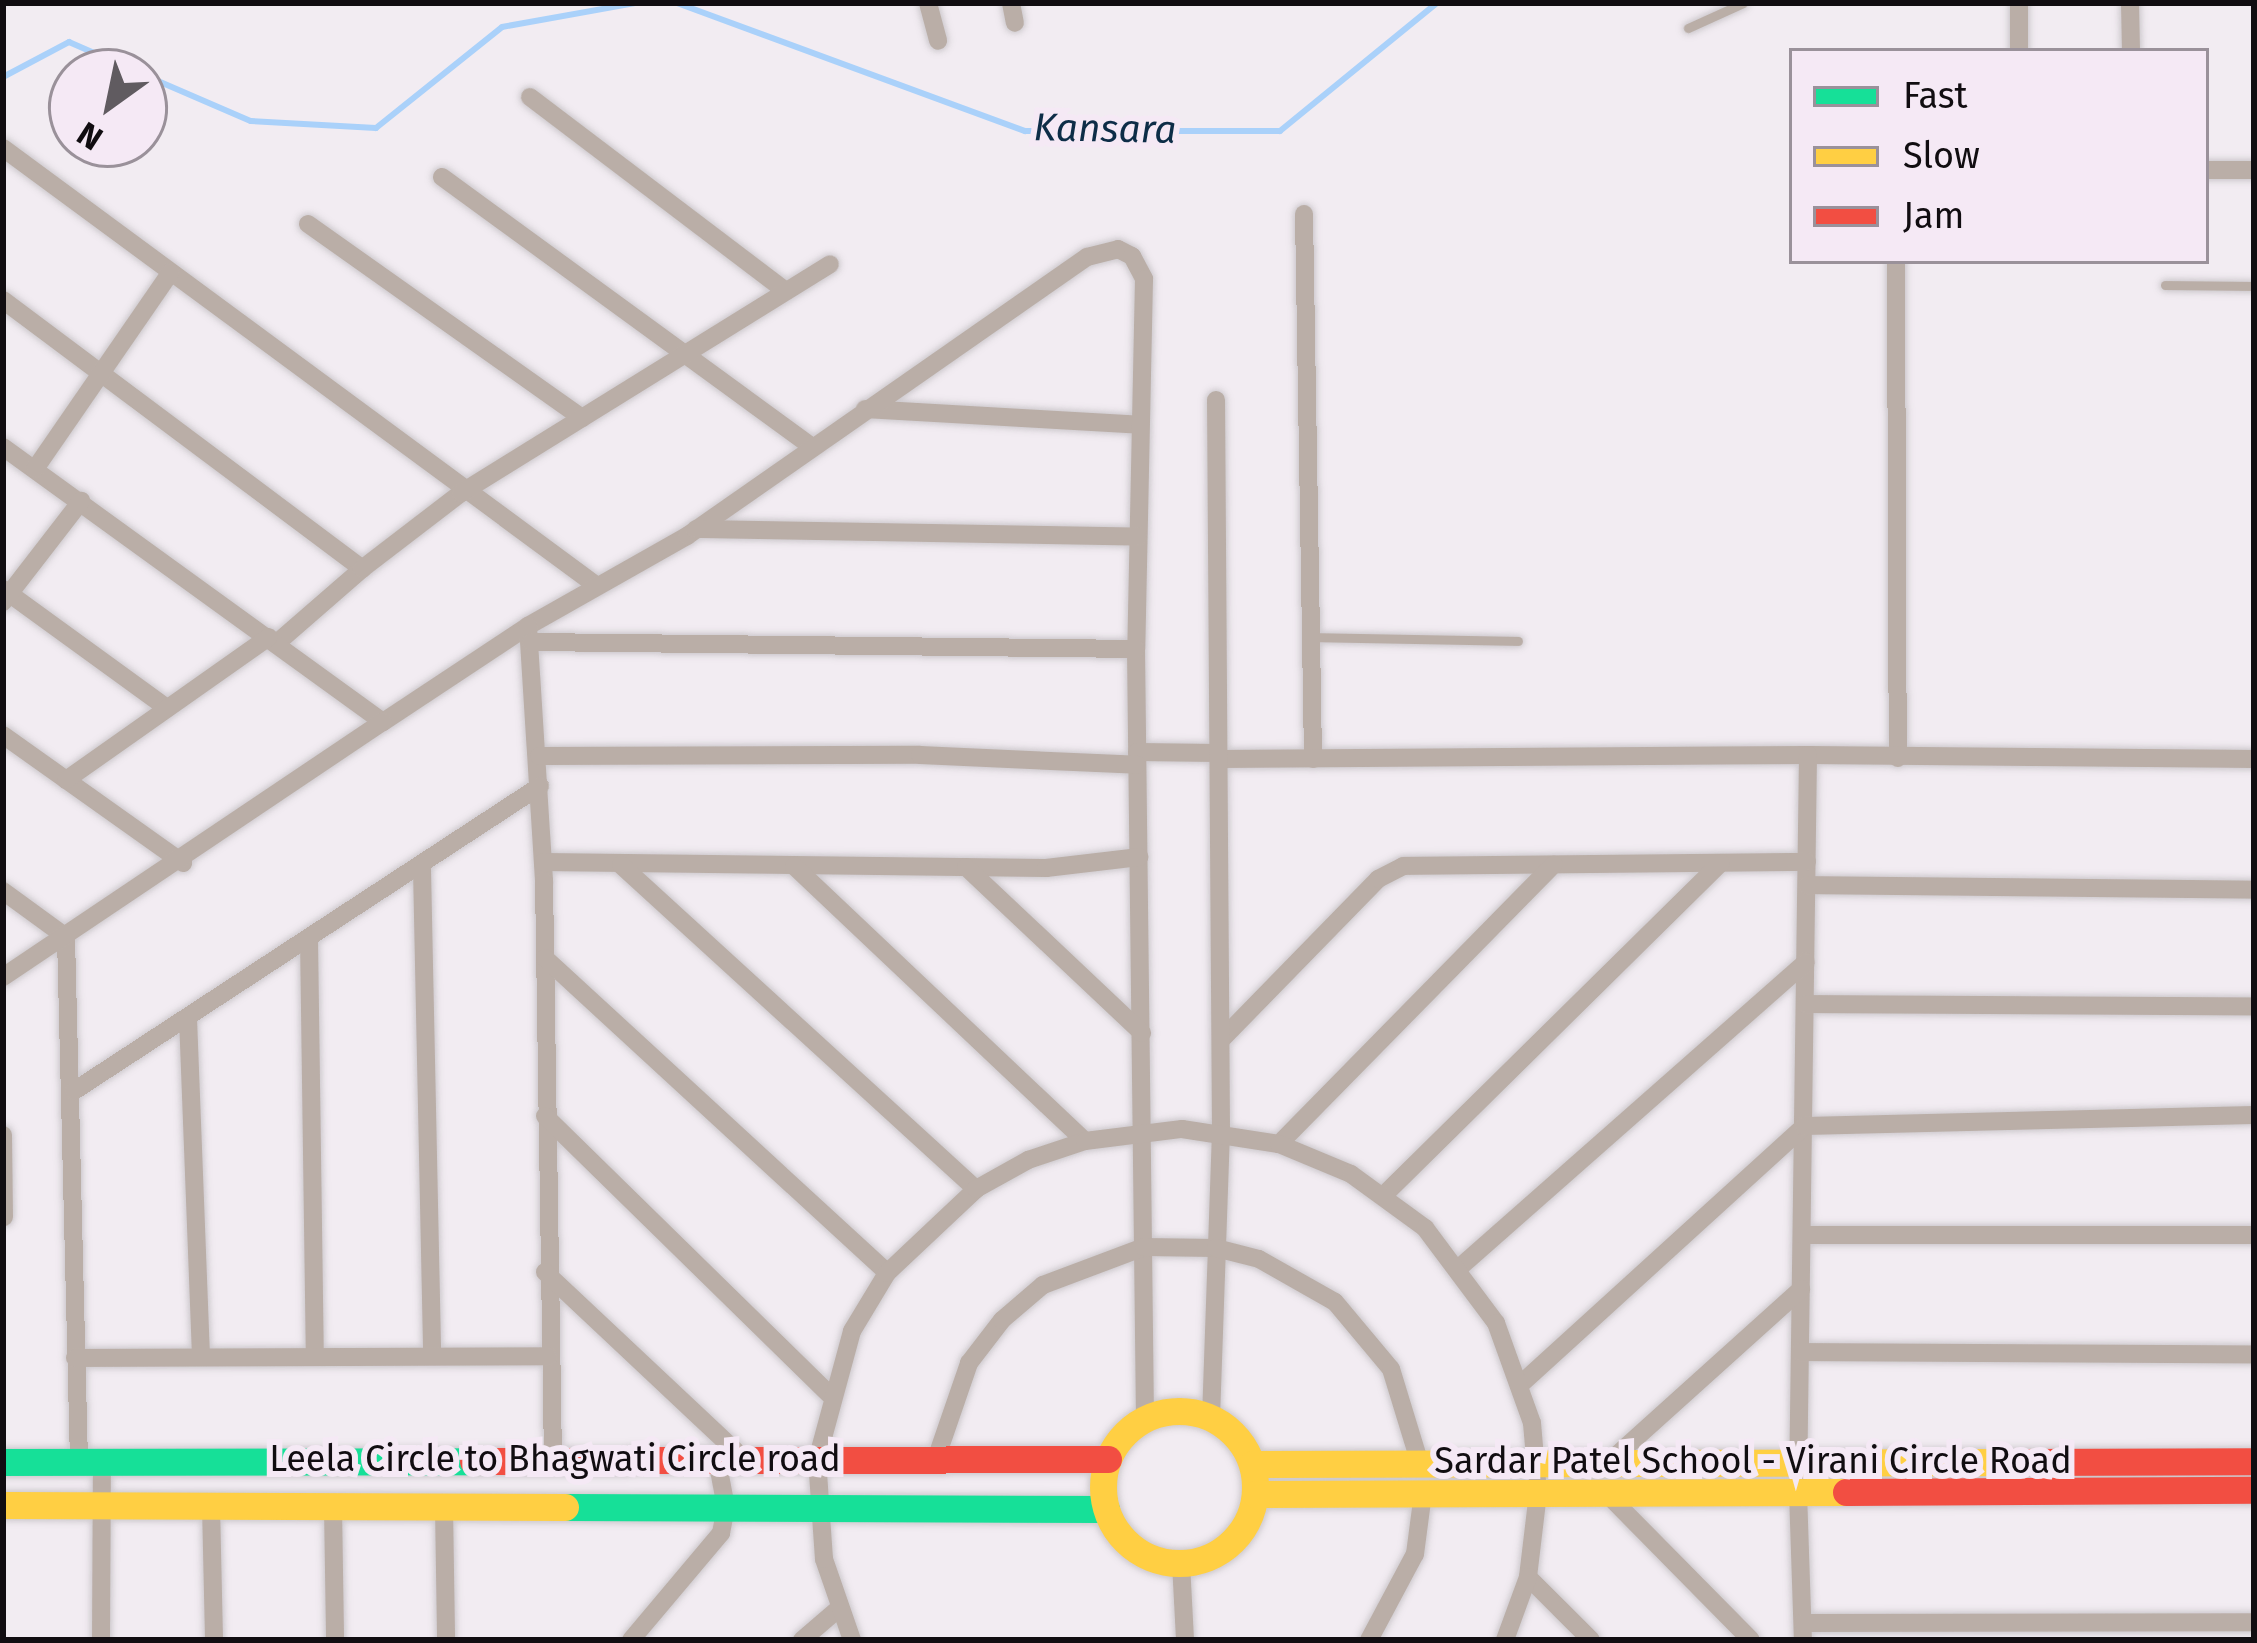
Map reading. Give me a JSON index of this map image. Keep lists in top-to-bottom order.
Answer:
{
  "streets": {
    "street": ["Leela Circle to Bhagwati Circle road", "Sardar Patel School - Virani Circle Road"]
  },
  "crossings": [
    ["Leela Circle to Bhagwati Circle road", "Sardar Patel School - Virani Circle Road"]
  ],
  "water": ["Kansara"],
  "legend": ["Fast", "Slow", "Jam"],
  "north": "bottom left"
}
